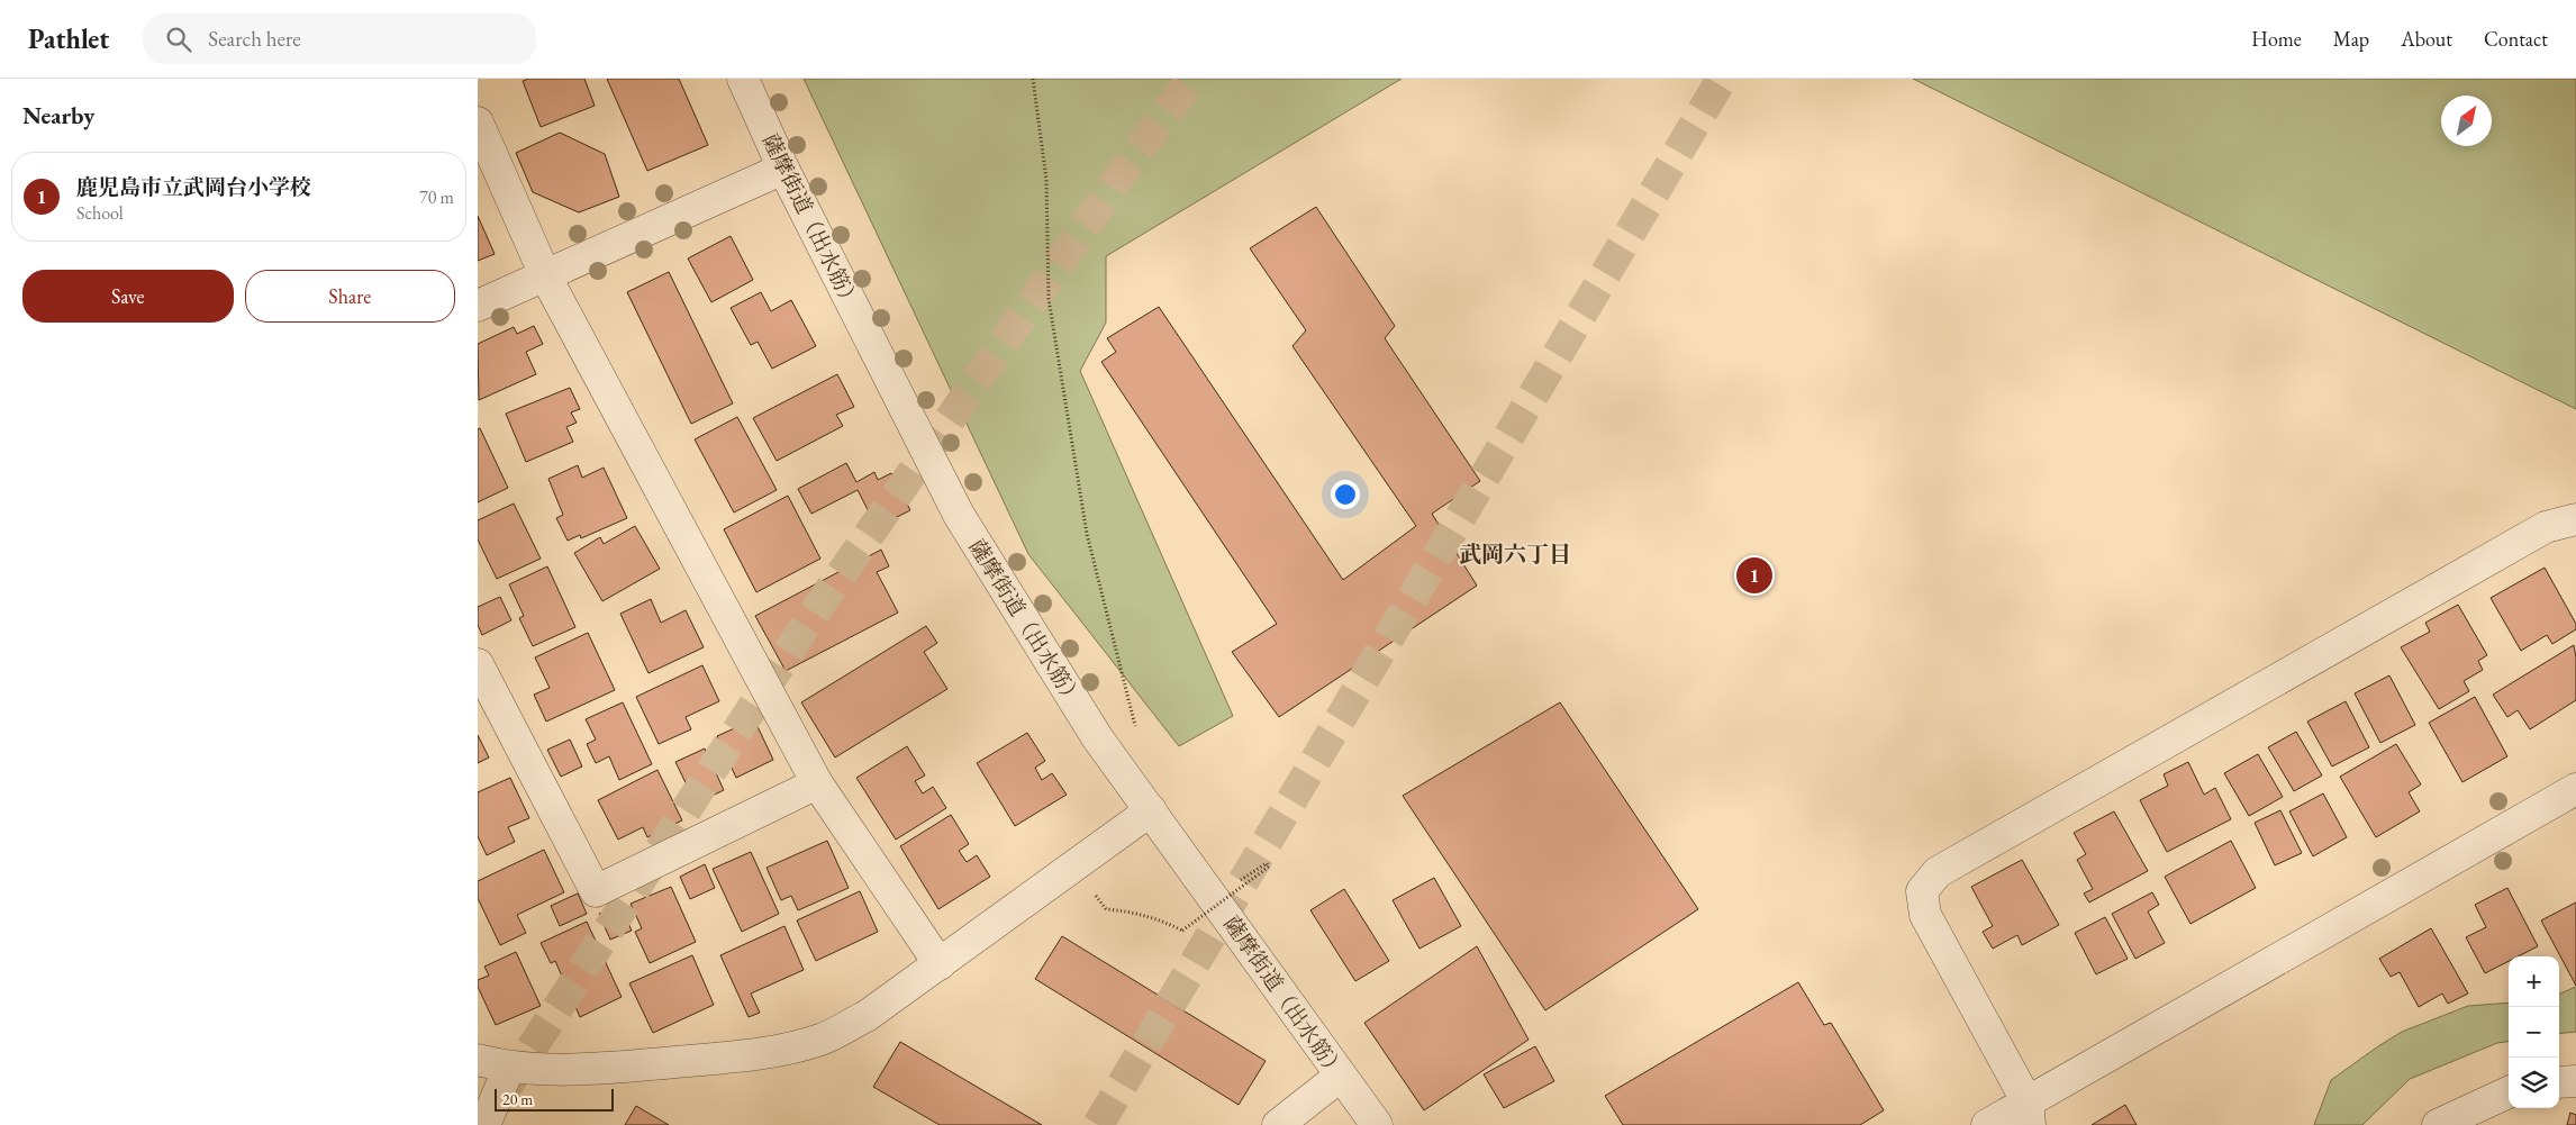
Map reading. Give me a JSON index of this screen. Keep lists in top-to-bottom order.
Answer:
{
  "streets": {
    "street": ["薩摩街道（出水筋）"]
  },
  "districts": ["武岡六丁目"],
  "scale_bar": "20 m",
  "north": "top right",
  "page": {
    "header": "Pathlet",
    "search": "Search here",
    "nav": [
      "Home",
      "Map",
      "About",
      "Contact"
    ],
    "heading": "Nearby",
    "list": [
      {
        "mark": "1",
        "name": "鹿児島市立武岡台小学校",
        "note": "School",
        "value": "70 m"
      }
    ],
    "buttons": ["Save", "Share"],
    "pins": "1",
    "map_buttons": ["+", "−"],
    "scale": "20 m"
  }
}
